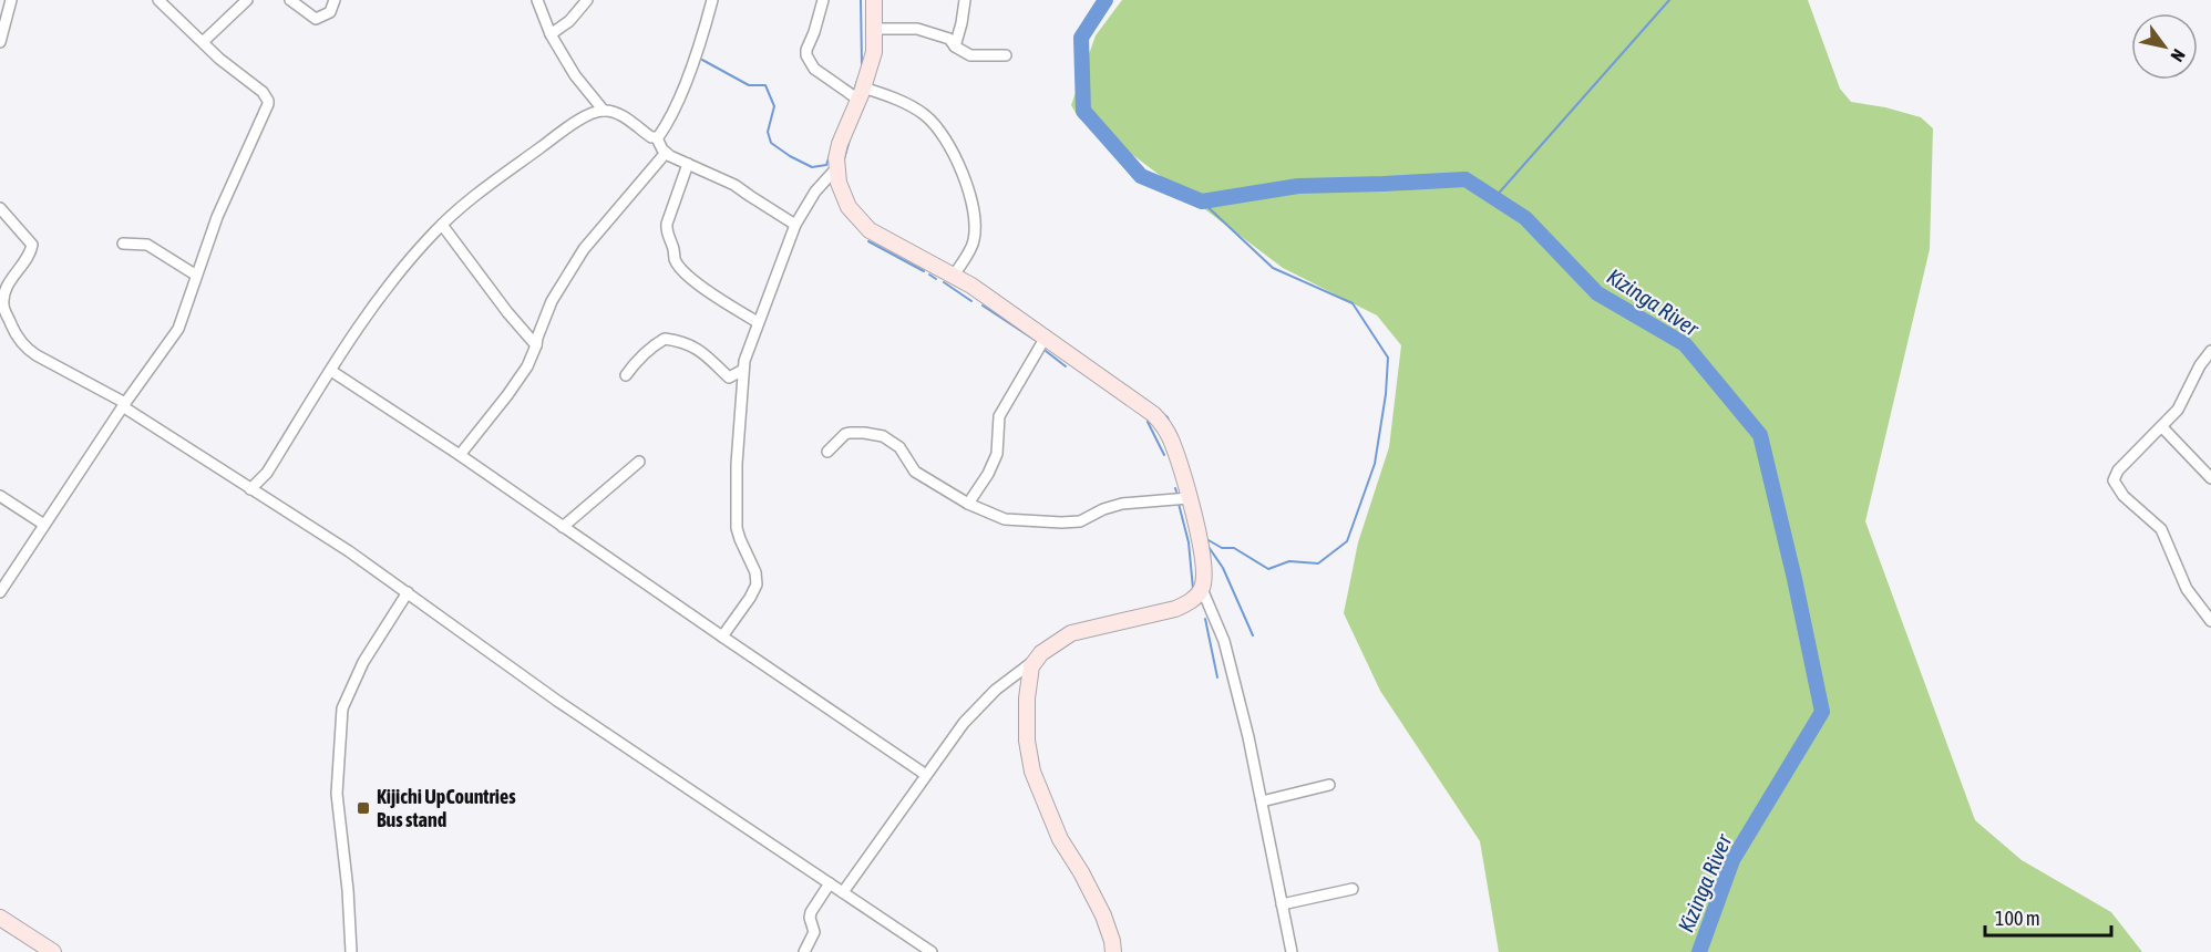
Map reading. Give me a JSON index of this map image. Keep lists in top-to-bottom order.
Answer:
{
  "water": ["Kizinga River"],
  "places": {
    "transit": ["Kijichi UpCountries Bus stand"]
  },
  "scale_bar": "100 m",
  "north": "bottom right"
}
